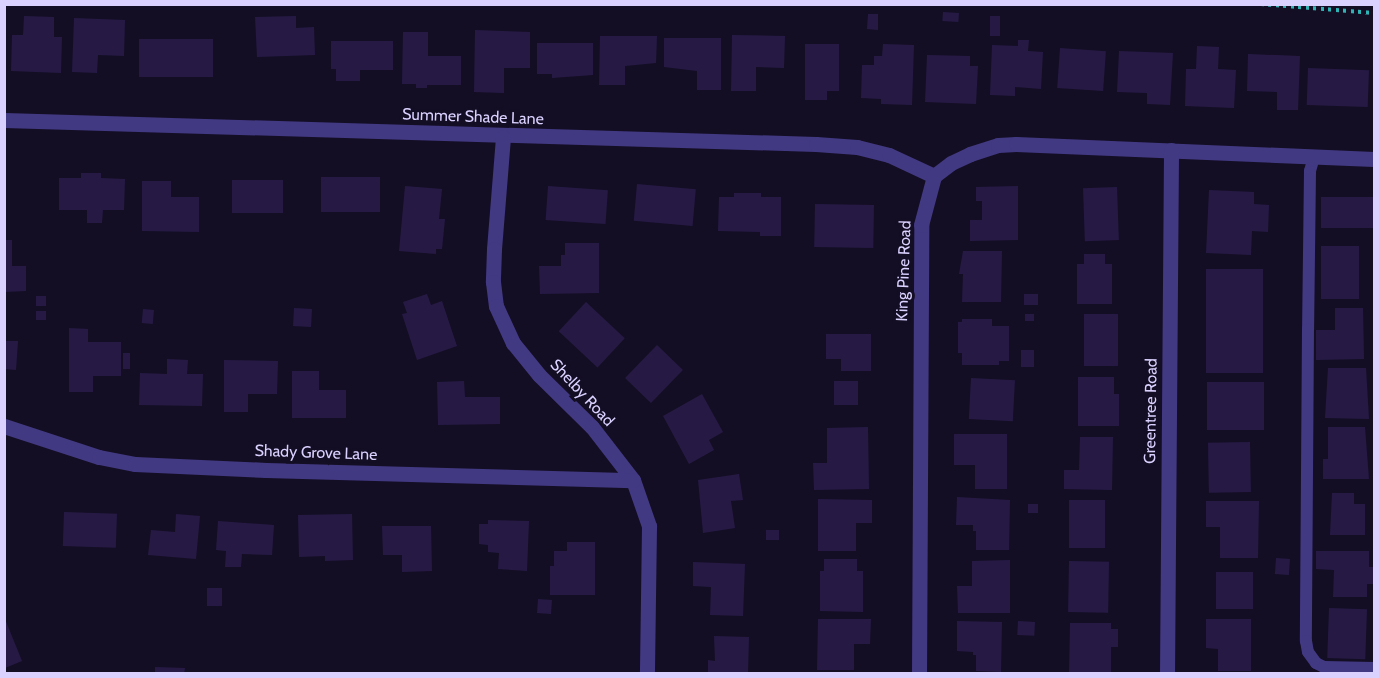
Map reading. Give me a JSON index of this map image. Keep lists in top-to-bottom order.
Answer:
{
  "streets": {
    "street": [
      "Summer Shade Lane",
      "King Pine Road",
      "Shelby Road",
      "Greentree Road",
      "Shady Grove Lane"
    ]
  },
  "crossings": [
    ["Summer Shade Lane", "King Pine Road"],
    ["Summer Shade Lane", "Shelby Road"],
    ["Shelby Road", "Shady Grove Lane"]
  ]
}
